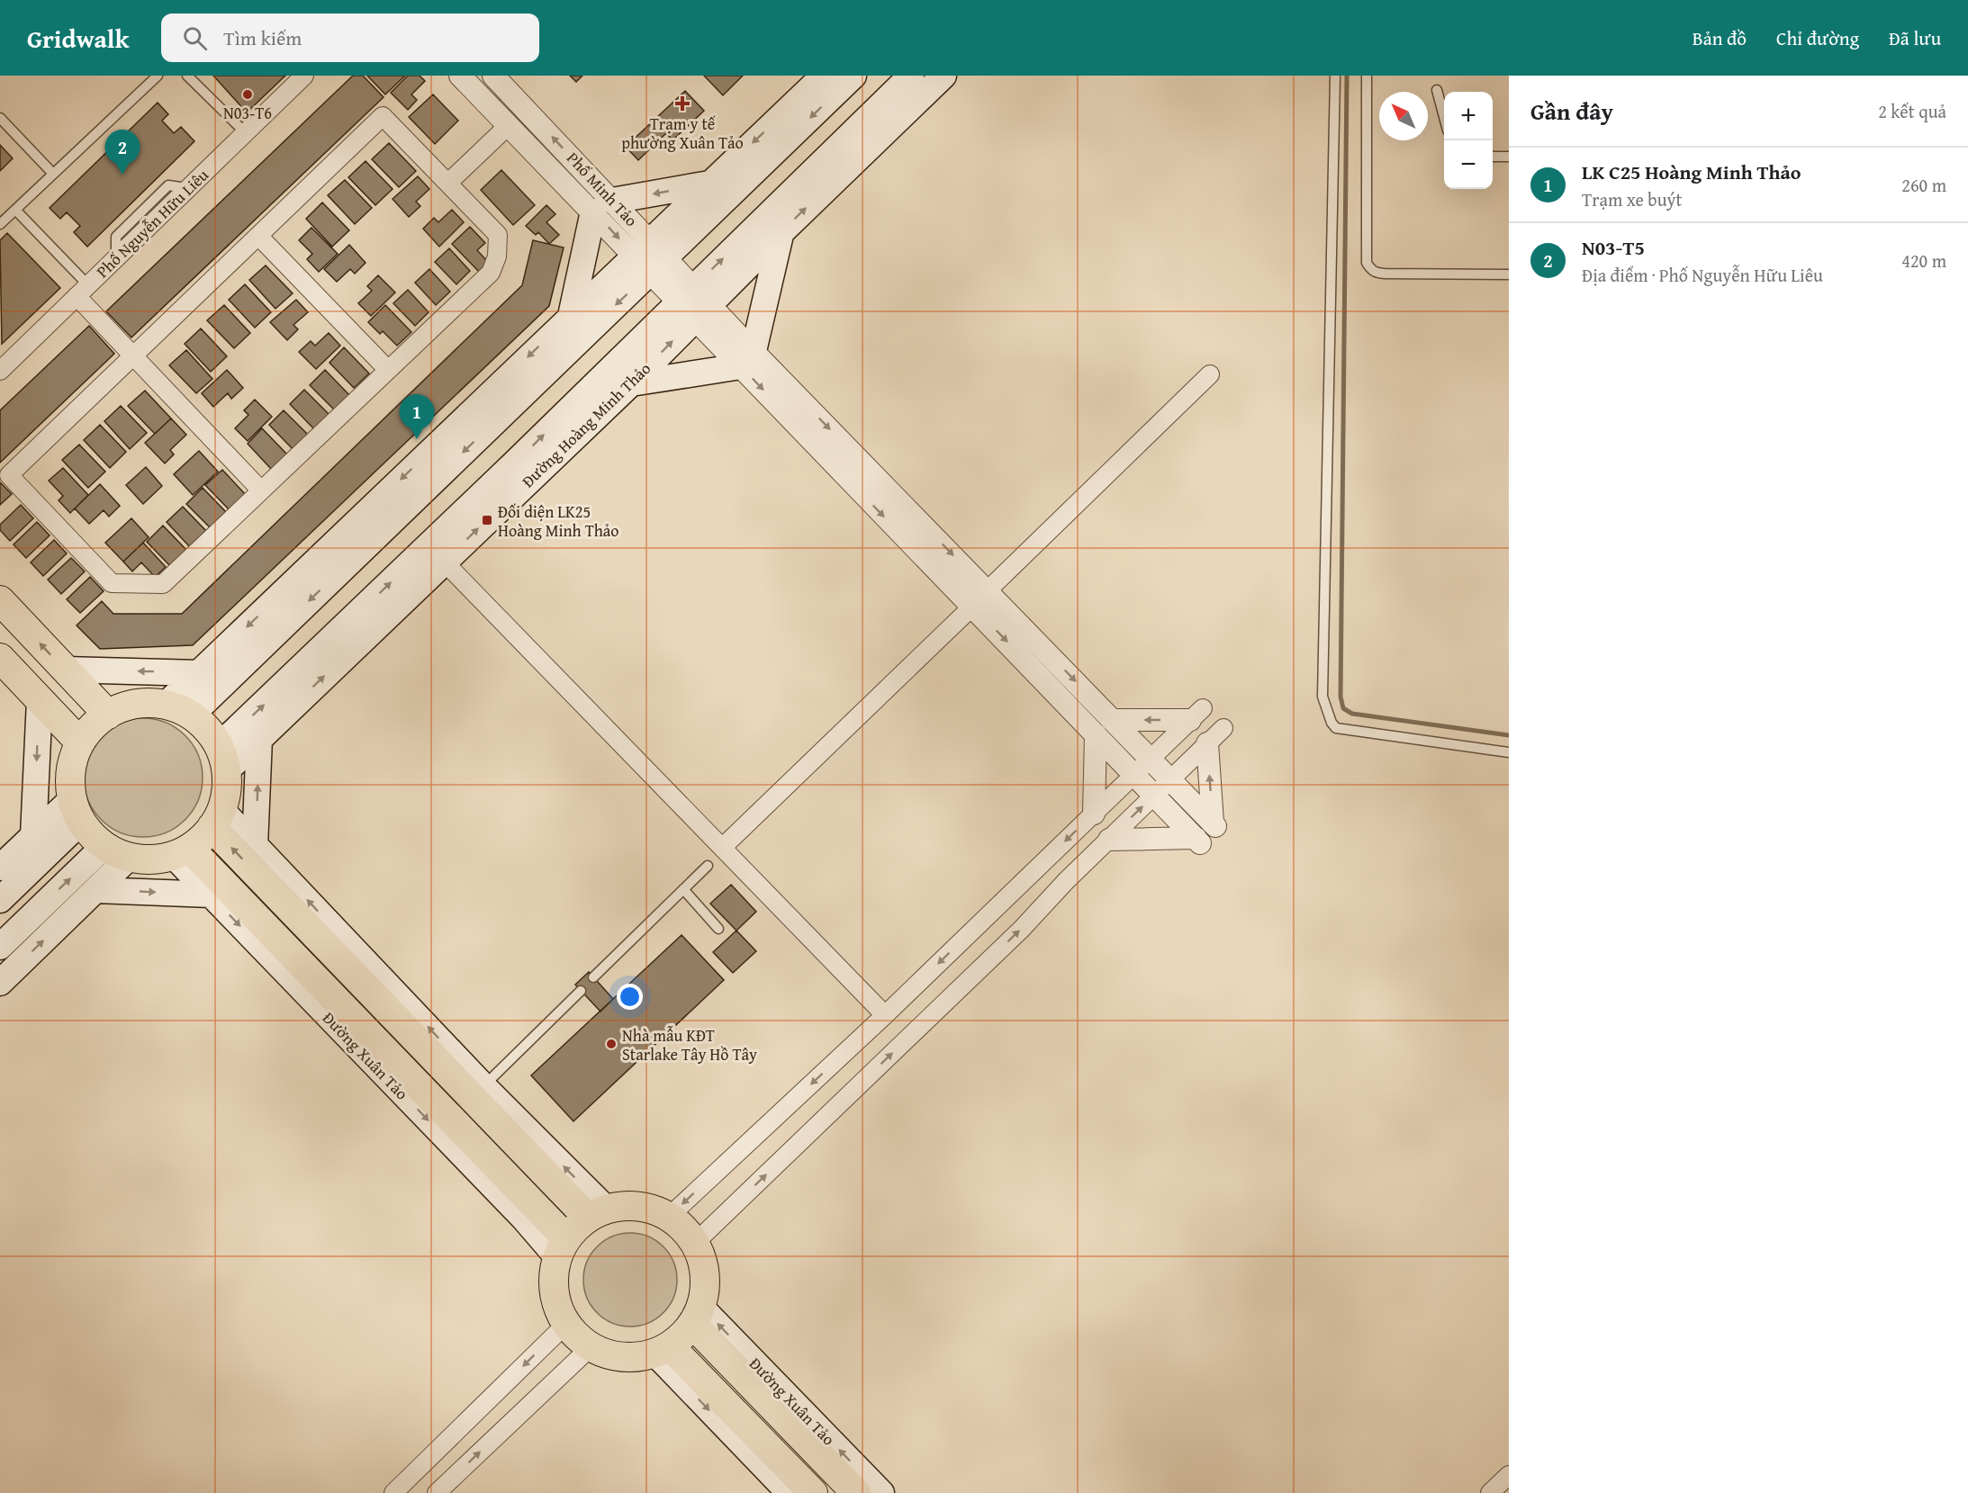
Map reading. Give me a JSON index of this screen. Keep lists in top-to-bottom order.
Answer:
{
  "streets": {
    "main road": ["Đường Hoàng Minh Thảo", "Đường Xuân Tảo"],
    "street": ["Phố Minh Tảo", "Phố Nguyễn Hữu Liêu"]
  },
  "crossings": [
    ["Phố Minh Tảo", "Đường Hoàng Minh Thảo"],
    ["Đường Hoàng Minh Thảo", "Đường Xuân Tảo"]
  ],
  "places": {
    "other": ["N03-T6", "Nhà mẫu KĐT Starlake Tây Hồ Tây"],
    "health": ["Trạm y tế phường Xuân Tảo"],
    "transit": ["Đối diện LK25 Hoàng Minh Thảo"]
  },
  "north": "top left",
  "page": {
    "header": "Gridwalk",
    "search": "Tìm kiếm",
    "nav": ["Bản đồ", "Chỉ đường", "Đã lưu"],
    "heading": ["Gần đây", "2 kết quả"],
    "map_buttons": ["+", "−"],
    "pins": ["2", "1"],
    "list": [
      {
        "mark": "1",
        "name": "LK C25 Hoàng Minh Thảo",
        "note": "Trạm xe buýt",
        "value": "260 m"
      },
      {
        "mark": "2",
        "name": "N03-T5",
        "note": "Địa điểm · Phố Nguyễn Hữu Liêu",
        "value": "420 m"
      }
    ]
  }
}
